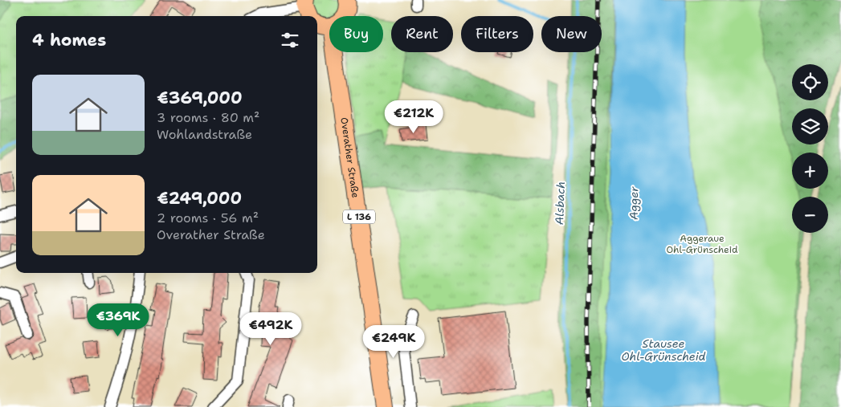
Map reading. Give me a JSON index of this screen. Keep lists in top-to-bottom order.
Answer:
{
  "streets": {
    "main road": ["Overather Straße", "L 136"]
  },
  "water": ["Alsbach", "Agger", "Stausee Ohl-Grünscheid"],
  "parks": ["Aggeraue Ohl-Grünscheid"],
  "page": {
    "chip": [
      "Buy",
      "Rent",
      "Filters",
      "New"
    ],
    "heading": "4 homes",
    "map_buttons": ["+", "−"],
    "list": [
      {
        "name": "€369,000",
        "note": "3 rooms · 80 m² · Wohlandstraße"
      },
      {
        "name": "€249,000",
        "note": "2 rooms · 56 m² · Overather Straße"
      }
    ],
    "price": [
      "€212K",
      "€369K",
      "€492K",
      "€249K"
    ]
  }
}
